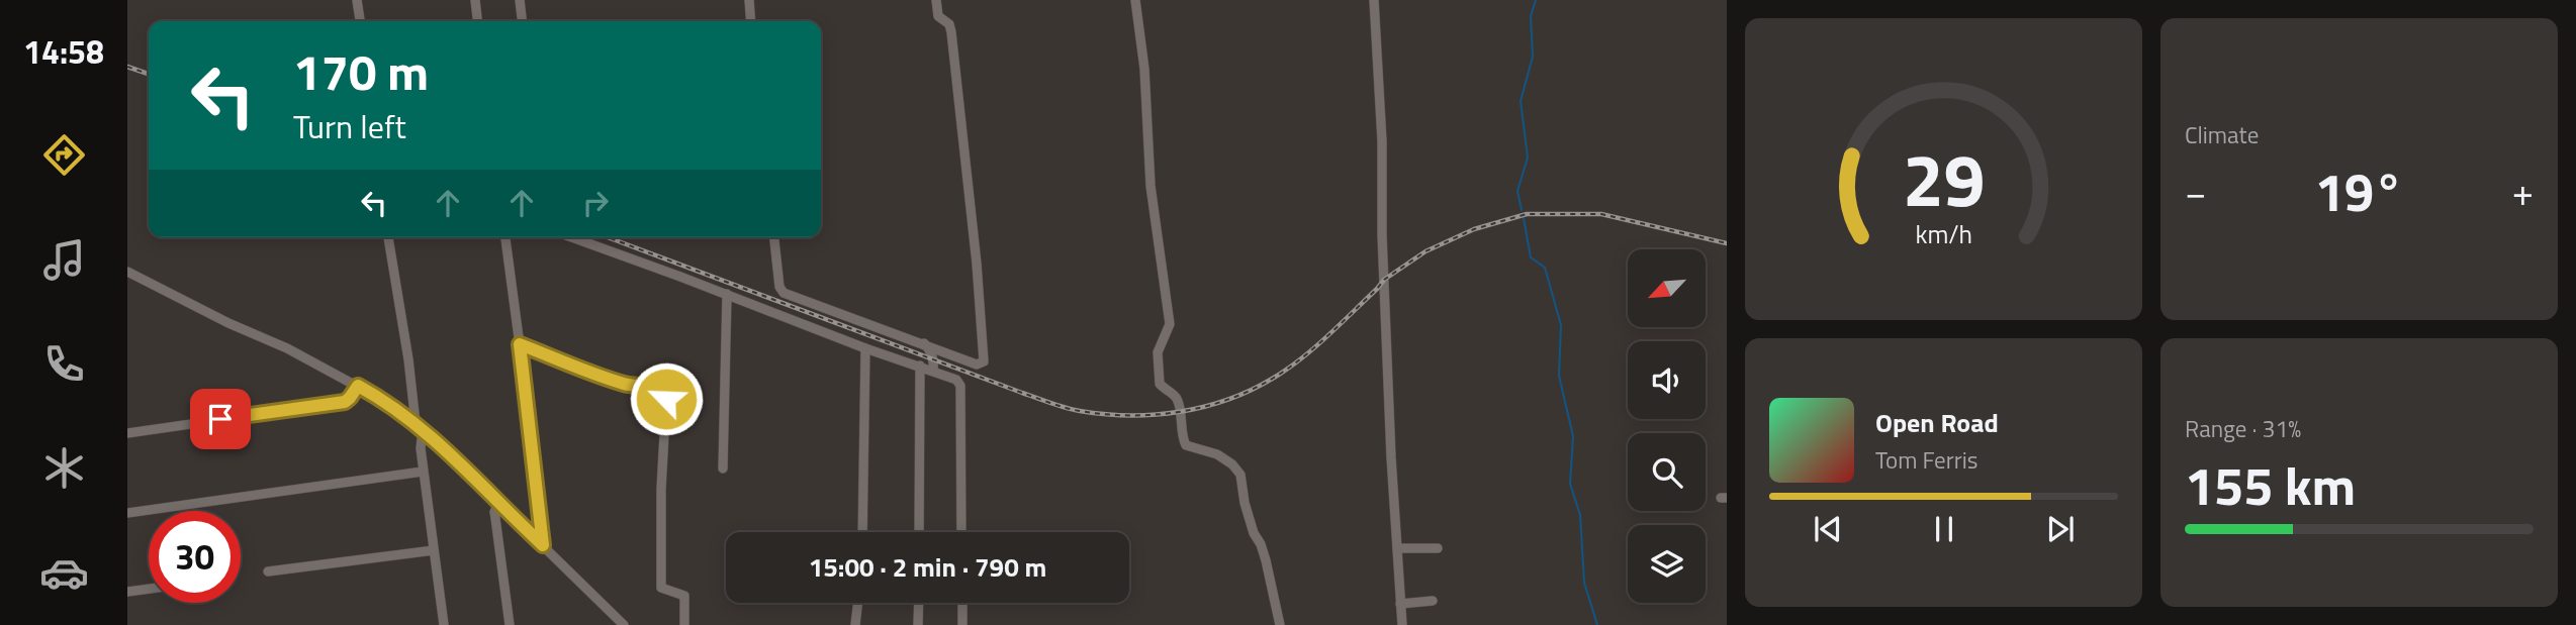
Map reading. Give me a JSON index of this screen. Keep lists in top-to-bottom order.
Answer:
{
  "north": "bottom left",
  "page": {
    "tabs": "14:58",
    "tile": [
      "Climate",
      ["Range · 31%", "155 km"]
    ],
    "turn": ["170 m", "Turn left"],
    "heat": ["−", "19°", "+"],
    "song": ["Open Road", "Tom Ferris"],
    "limit": "30",
    "trip": "15:00 · 2 min · 790 m",
    "gauge": ["29", "km/h"]
  }
}
